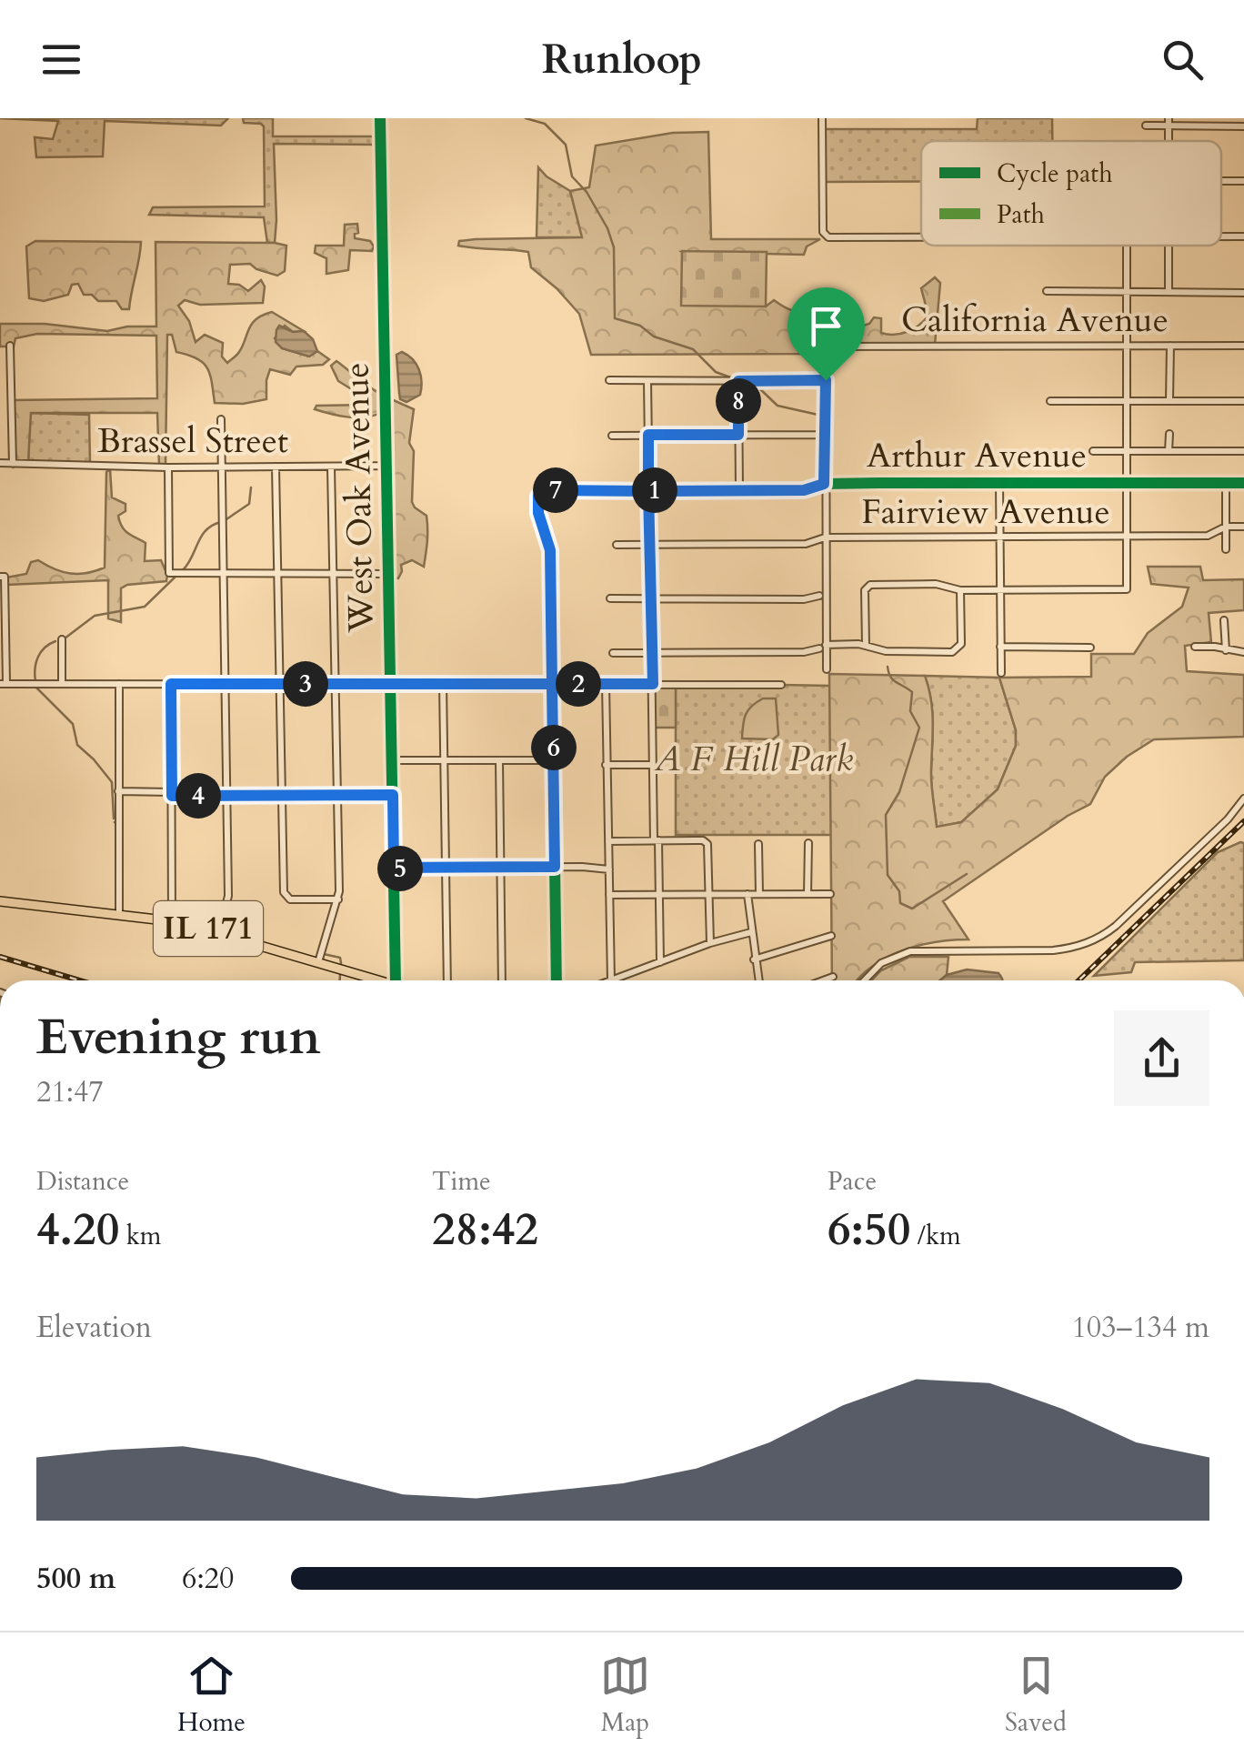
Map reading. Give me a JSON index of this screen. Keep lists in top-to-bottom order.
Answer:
{
  "streets": {
    "main road": ["IL 171"],
    "street": [
      "California Avenue",
      "Brassel Street",
      "Arthur Avenue",
      "West Oak Avenue",
      "Fairview Avenue"
    ]
  },
  "crossings": [
    ["Brassel Street", "West Oak Avenue"]
  ],
  "parks": ["A F Hill Park"],
  "legend": ["Cycle path", "Path"],
  "page": {
    "header": "Runloop",
    "pins": [
      "8",
      "1",
      "7",
      "2",
      "3",
      "6",
      "4",
      "5"
    ],
    "heading": ["Evening run", "21:47"],
    "stats": [
      ["Distance", "4.20 km"],
      ["Time", "28:42"],
      ["Pace", "6:50 /km"]
    ],
    "chart": ["Elevation", "103–134 m"],
    "list": [
      {
        "name": "500 m",
        "note": "6:20"
      }
    ],
    "tabs": ["Home", "Map", "Saved"]
  }
}
